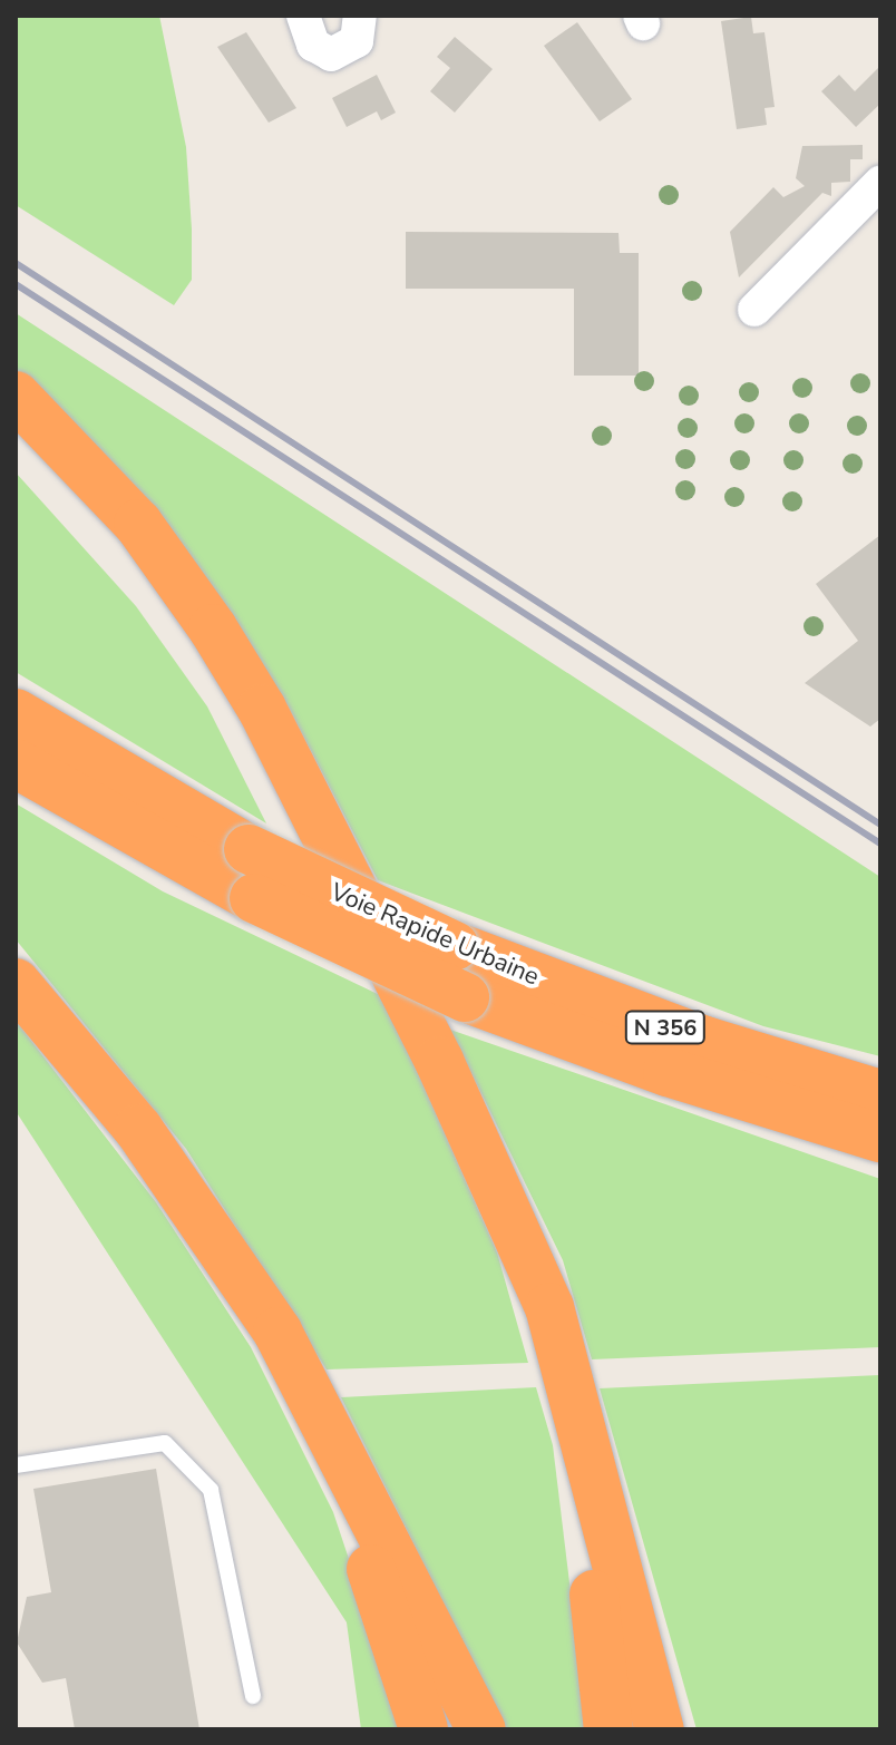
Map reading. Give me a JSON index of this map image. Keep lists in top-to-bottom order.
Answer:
{
  "streets": {
    "highway": ["Voie Rapide Urbaine", "N 356"]
  }
}
